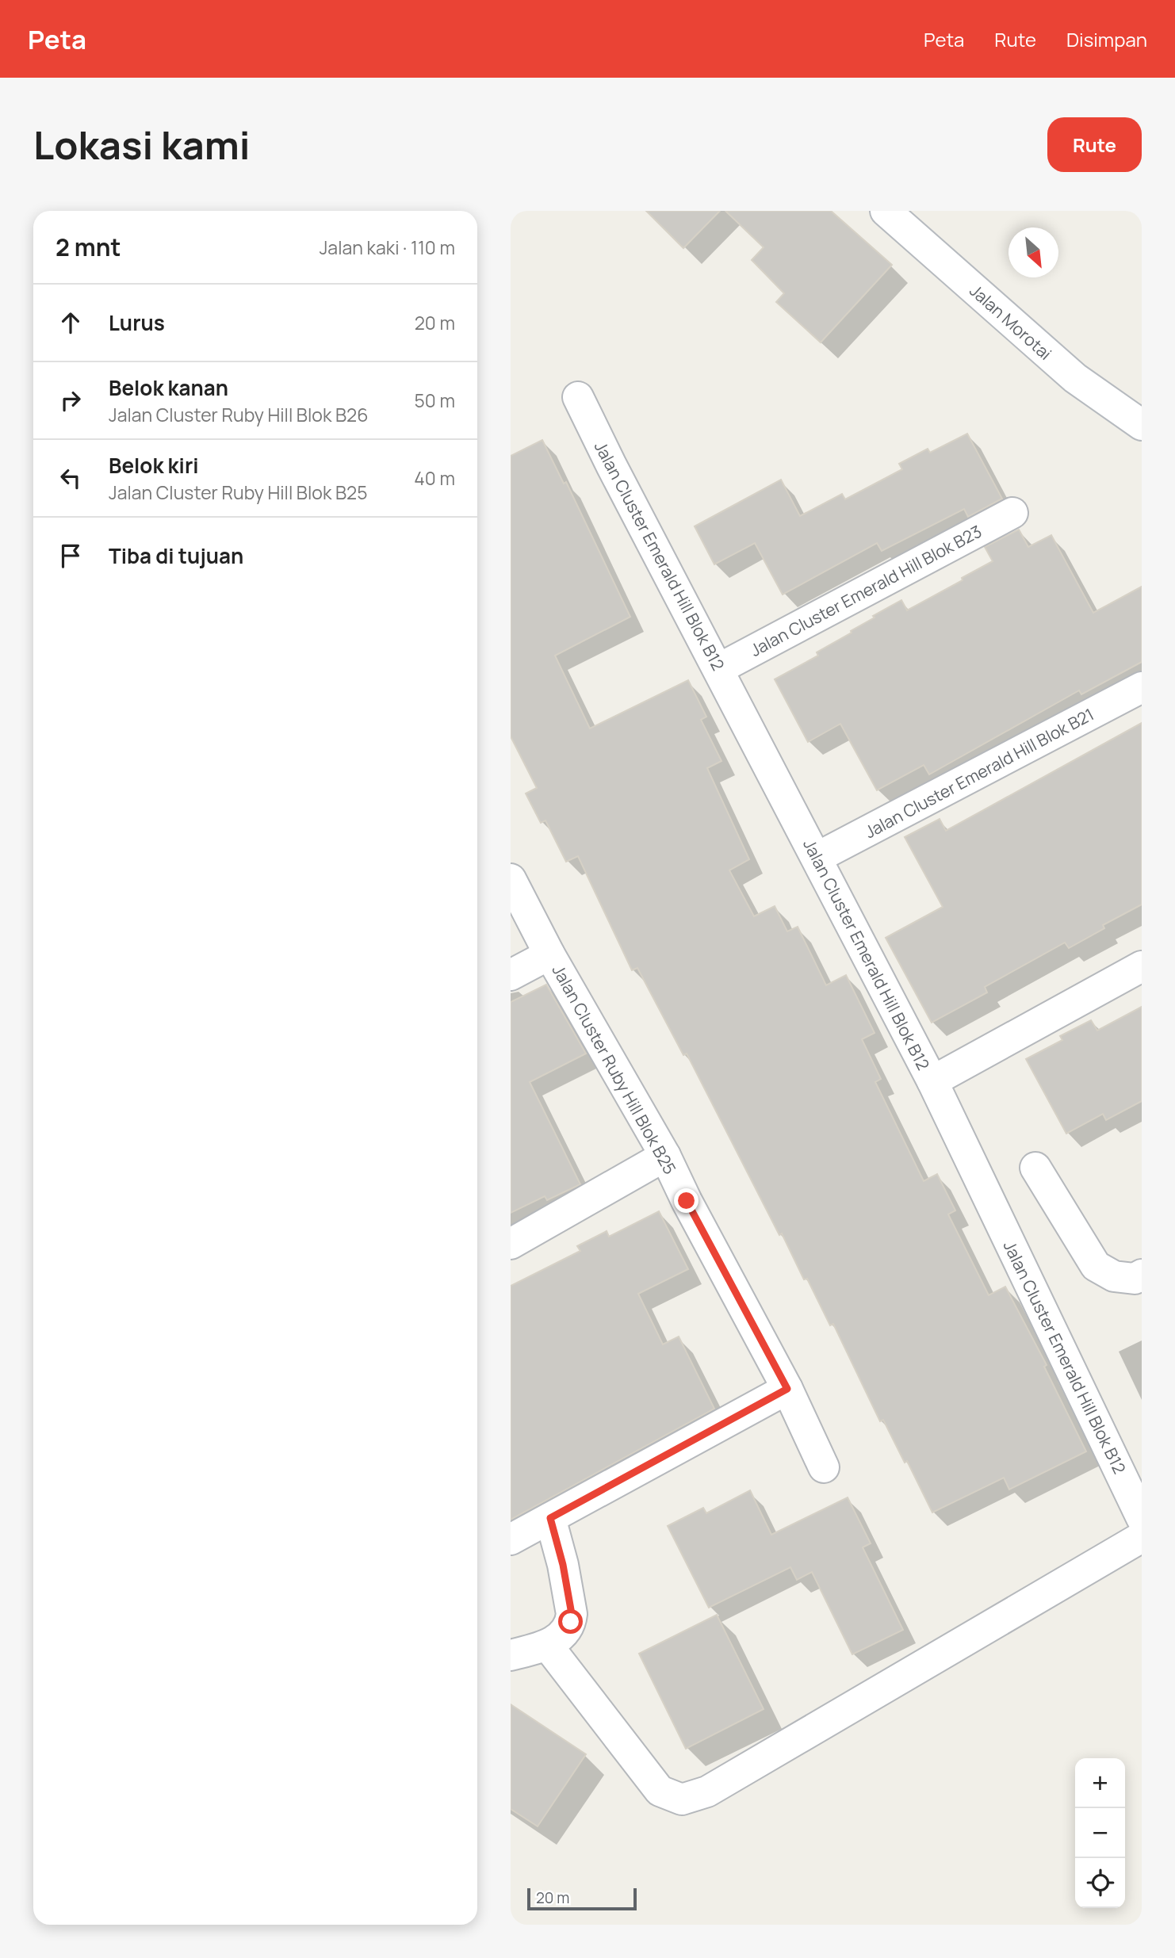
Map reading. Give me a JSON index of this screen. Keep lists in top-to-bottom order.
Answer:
{
  "streets": {
    "street": [
      "Jalan Morotai",
      "Jalan Cluster Emerald Hill Blok B12",
      "Jalan Cluster Emerald Hill Blok B23",
      "Jalan Cluster Emerald Hill Blok B21",
      "Jalan Cluster Ruby Hill Blok B25"
    ]
  },
  "crossings": [
    ["Jalan Cluster Emerald Hill Blok B12", "Jalan Cluster Emerald Hill Blok B23"],
    ["Jalan Cluster Emerald Hill Blok B12", "Jalan Cluster Emerald Hill Blok B21"]
  ],
  "scale_bar": "20 m",
  "north": "bottom right",
  "page": {
    "header": "Peta",
    "nav": ["Peta", "Rute", "Disimpan"],
    "buttons": "Rute",
    "title": "Lokasi kami",
    "heading": ["2 mnt", "Jalan kaki · 110 m"],
    "list": [
      ["Lurus", "20 m"],
      ["Belok kanan", "Jalan Cluster Ruby Hill Blok B26", "50 m"],
      ["Belok kiri", "Jalan Cluster Ruby Hill Blok B25", "40 m"],
      "Tiba di tujuan"
    ],
    "map_buttons": ["+", "−"],
    "scale": "20 m"
  }
}
